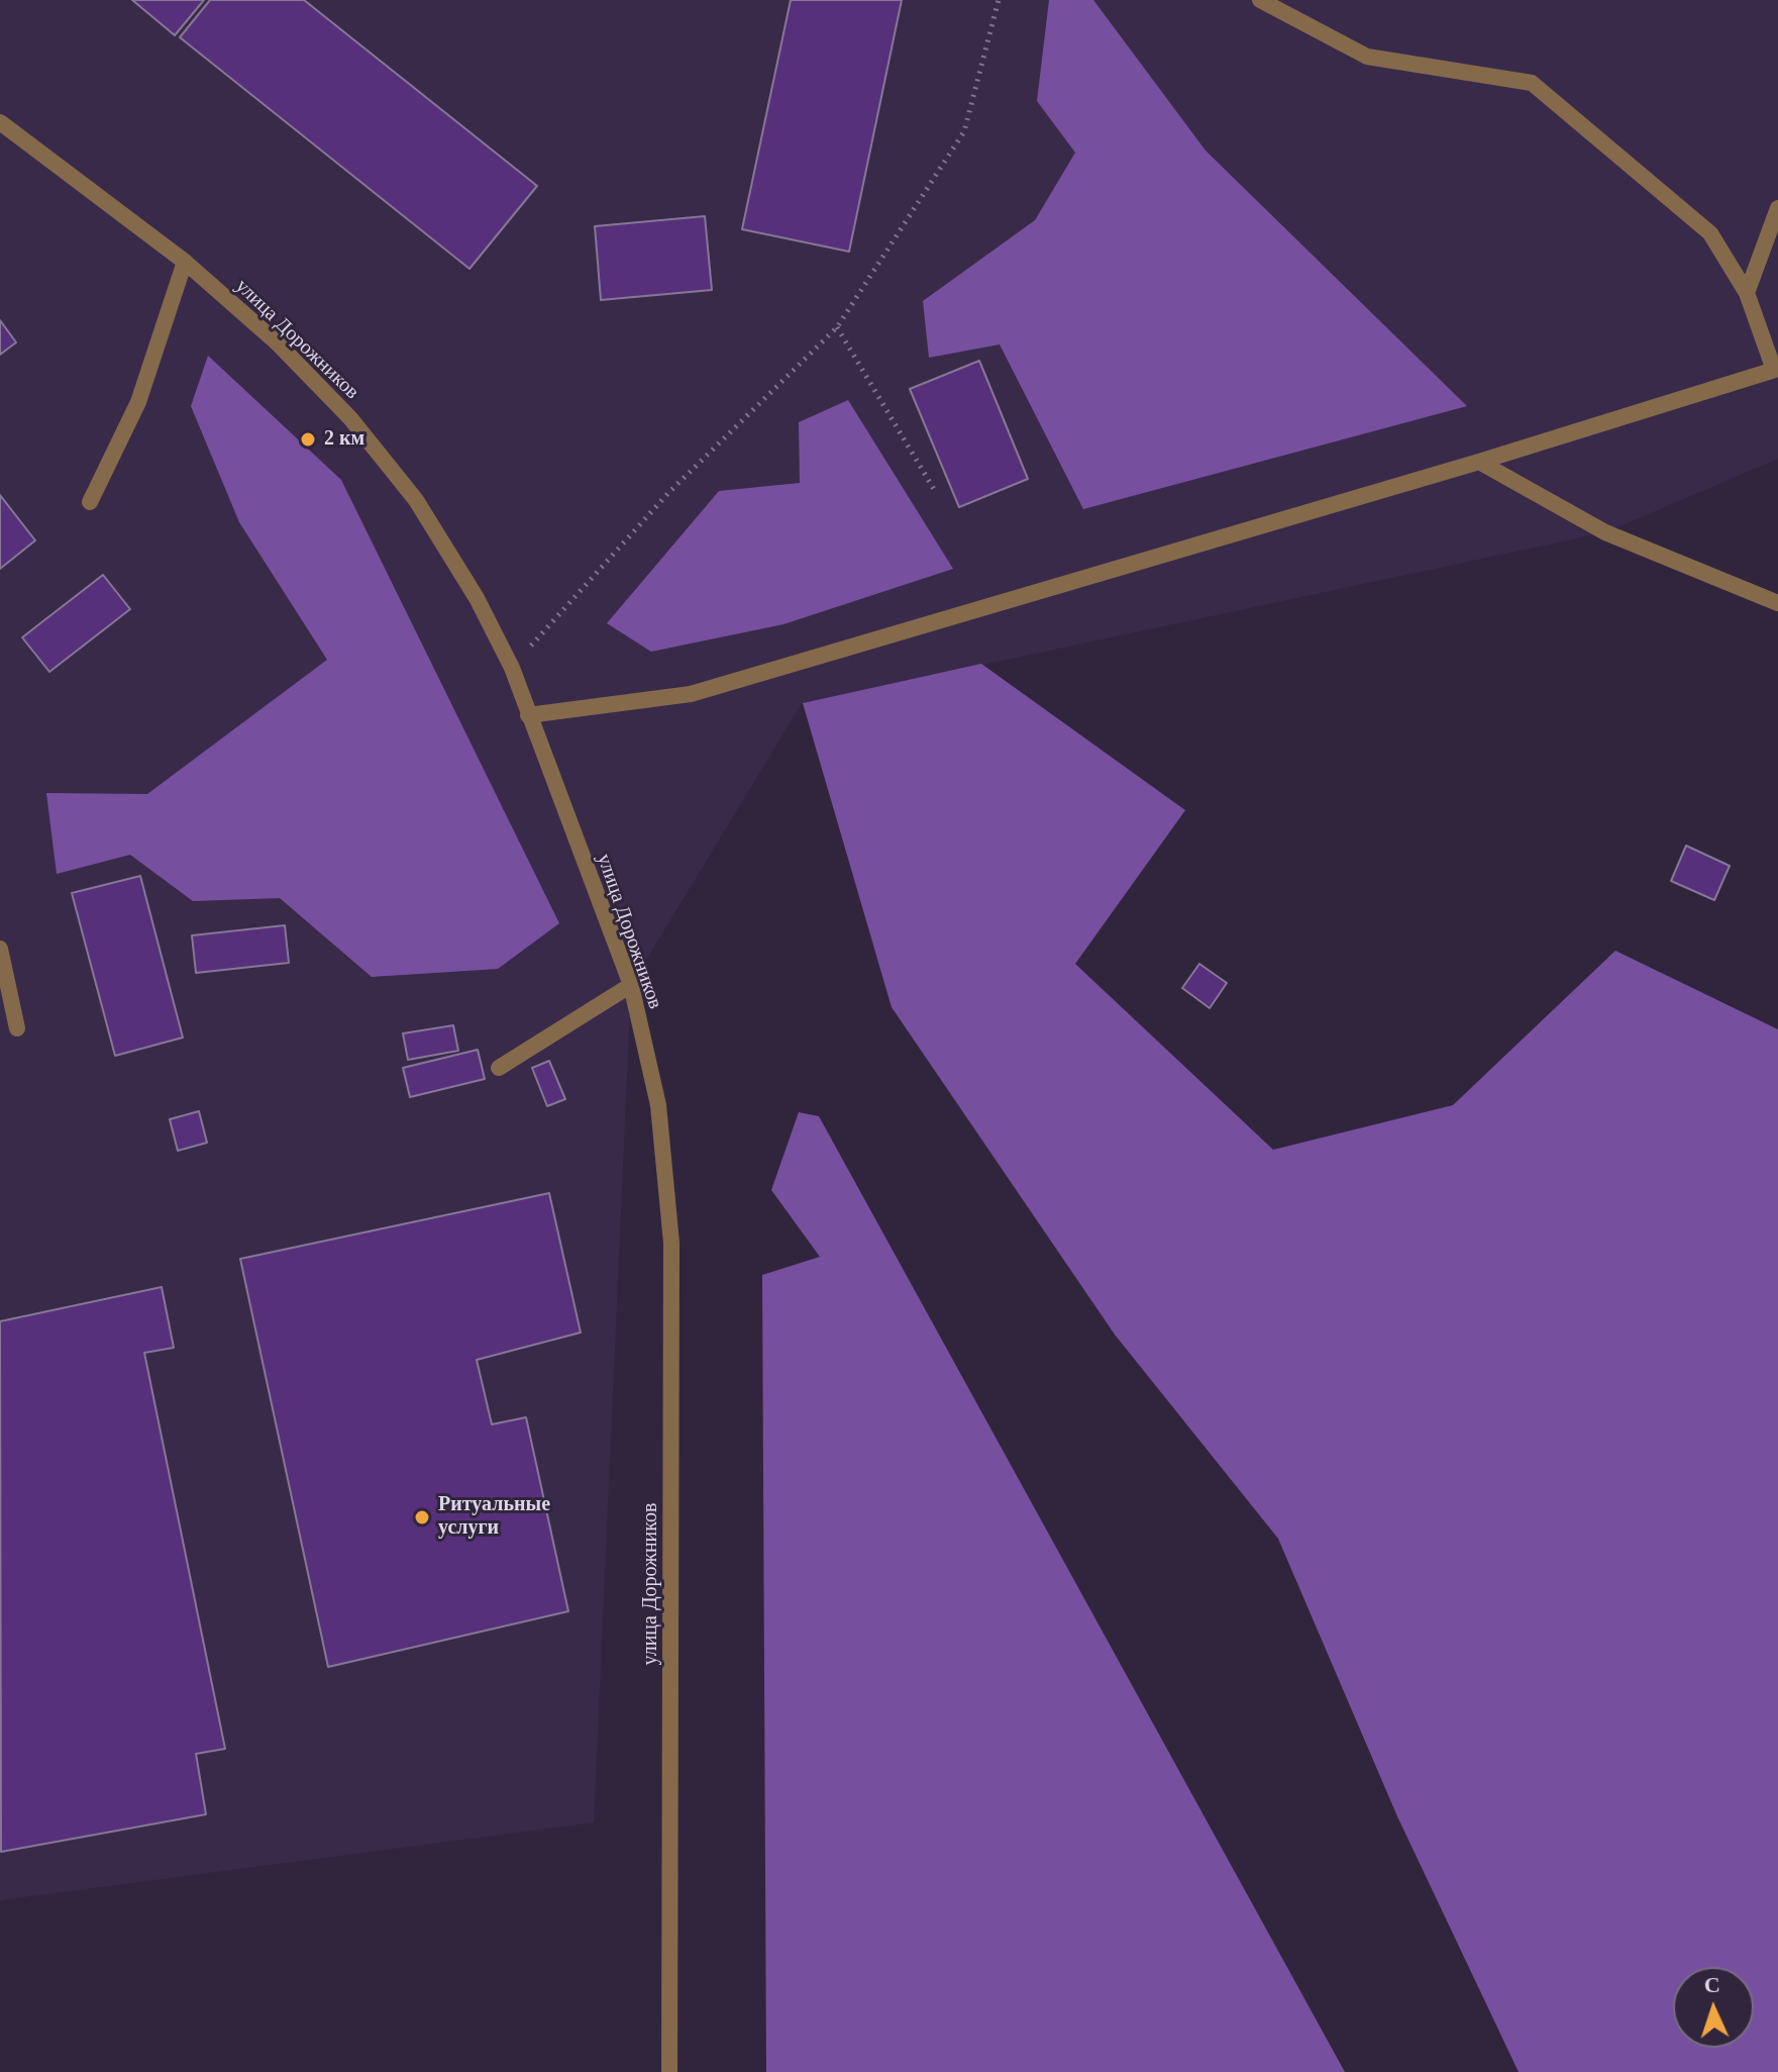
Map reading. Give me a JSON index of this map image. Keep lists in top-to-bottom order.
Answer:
{
  "streets": {
    "street": ["улица Дорожников"]
  },
  "places": ["2 км", "Ритуальные услуги"],
  "north": "top"
}
